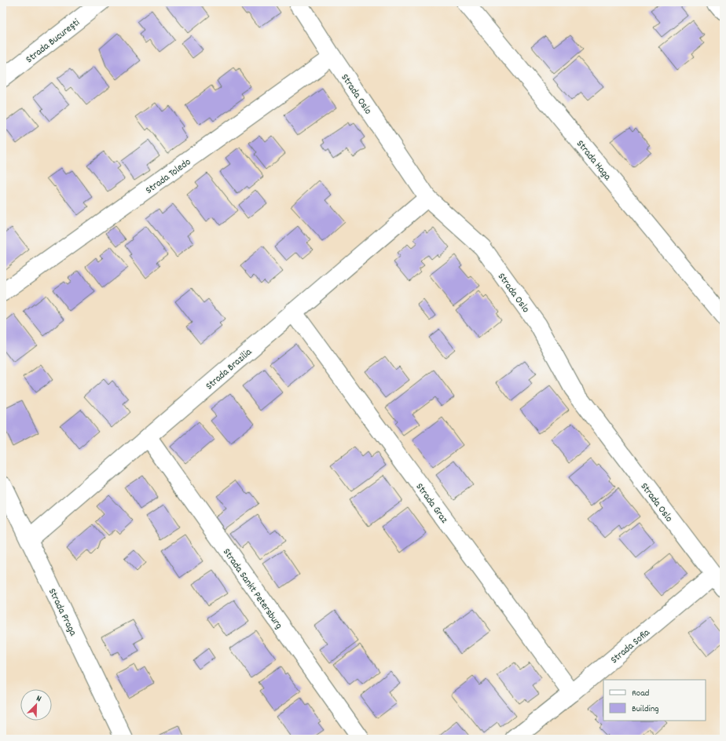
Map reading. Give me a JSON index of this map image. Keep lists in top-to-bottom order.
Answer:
{
  "streets": {
    "street": [
      "Strada București",
      "Strada Oslo",
      "Strada Haga",
      "Strada Toledo",
      "Strada Brazilia",
      "Strada Graz",
      "Strada Sankt Petersburg",
      "Strada Praga",
      "Strada Sofia"
    ]
  },
  "crossings": [
    ["Strada Oslo", "Strada Toledo"],
    ["Strada Oslo", "Strada Brazilia"],
    ["Strada Oslo", "Strada Sofia"],
    ["Strada Brazilia", "Strada Graz"],
    ["Strada Brazilia", "Strada Sankt Petersburg"],
    ["Strada Brazilia", "Strada Praga"],
    ["Strada Graz", "Strada Sofia"]
  ],
  "legend": ["Road", "Building"],
  "north": "top right"
}
